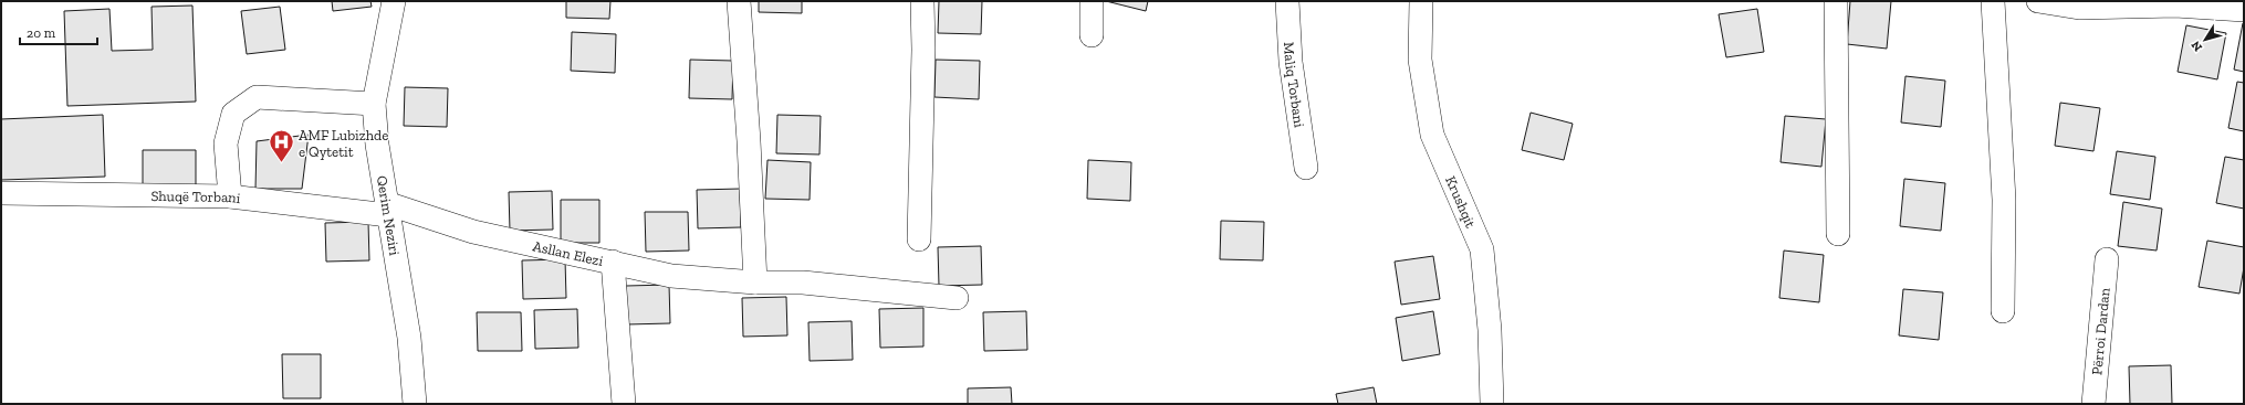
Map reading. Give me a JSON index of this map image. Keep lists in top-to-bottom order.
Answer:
{
  "streets": {
    "street": [
      "Maliq Torbani",
      "Shuqë Torbani",
      "Krushqit",
      "Qerim Neziri",
      "Asllan Elezi",
      "Përroi Dardan"
    ]
  },
  "crossings": [
    ["Shuqë Torbani", "Qerim Neziri"],
    ["Shuqë Torbani", "Asllan Elezi"],
    ["Qerim Neziri", "Asllan Elezi"]
  ],
  "places": {
    "hospital": ["AMF Lubizhde e Qytetit"]
  },
  "scale_bar": "20 m",
  "north": "bottom left"
}
